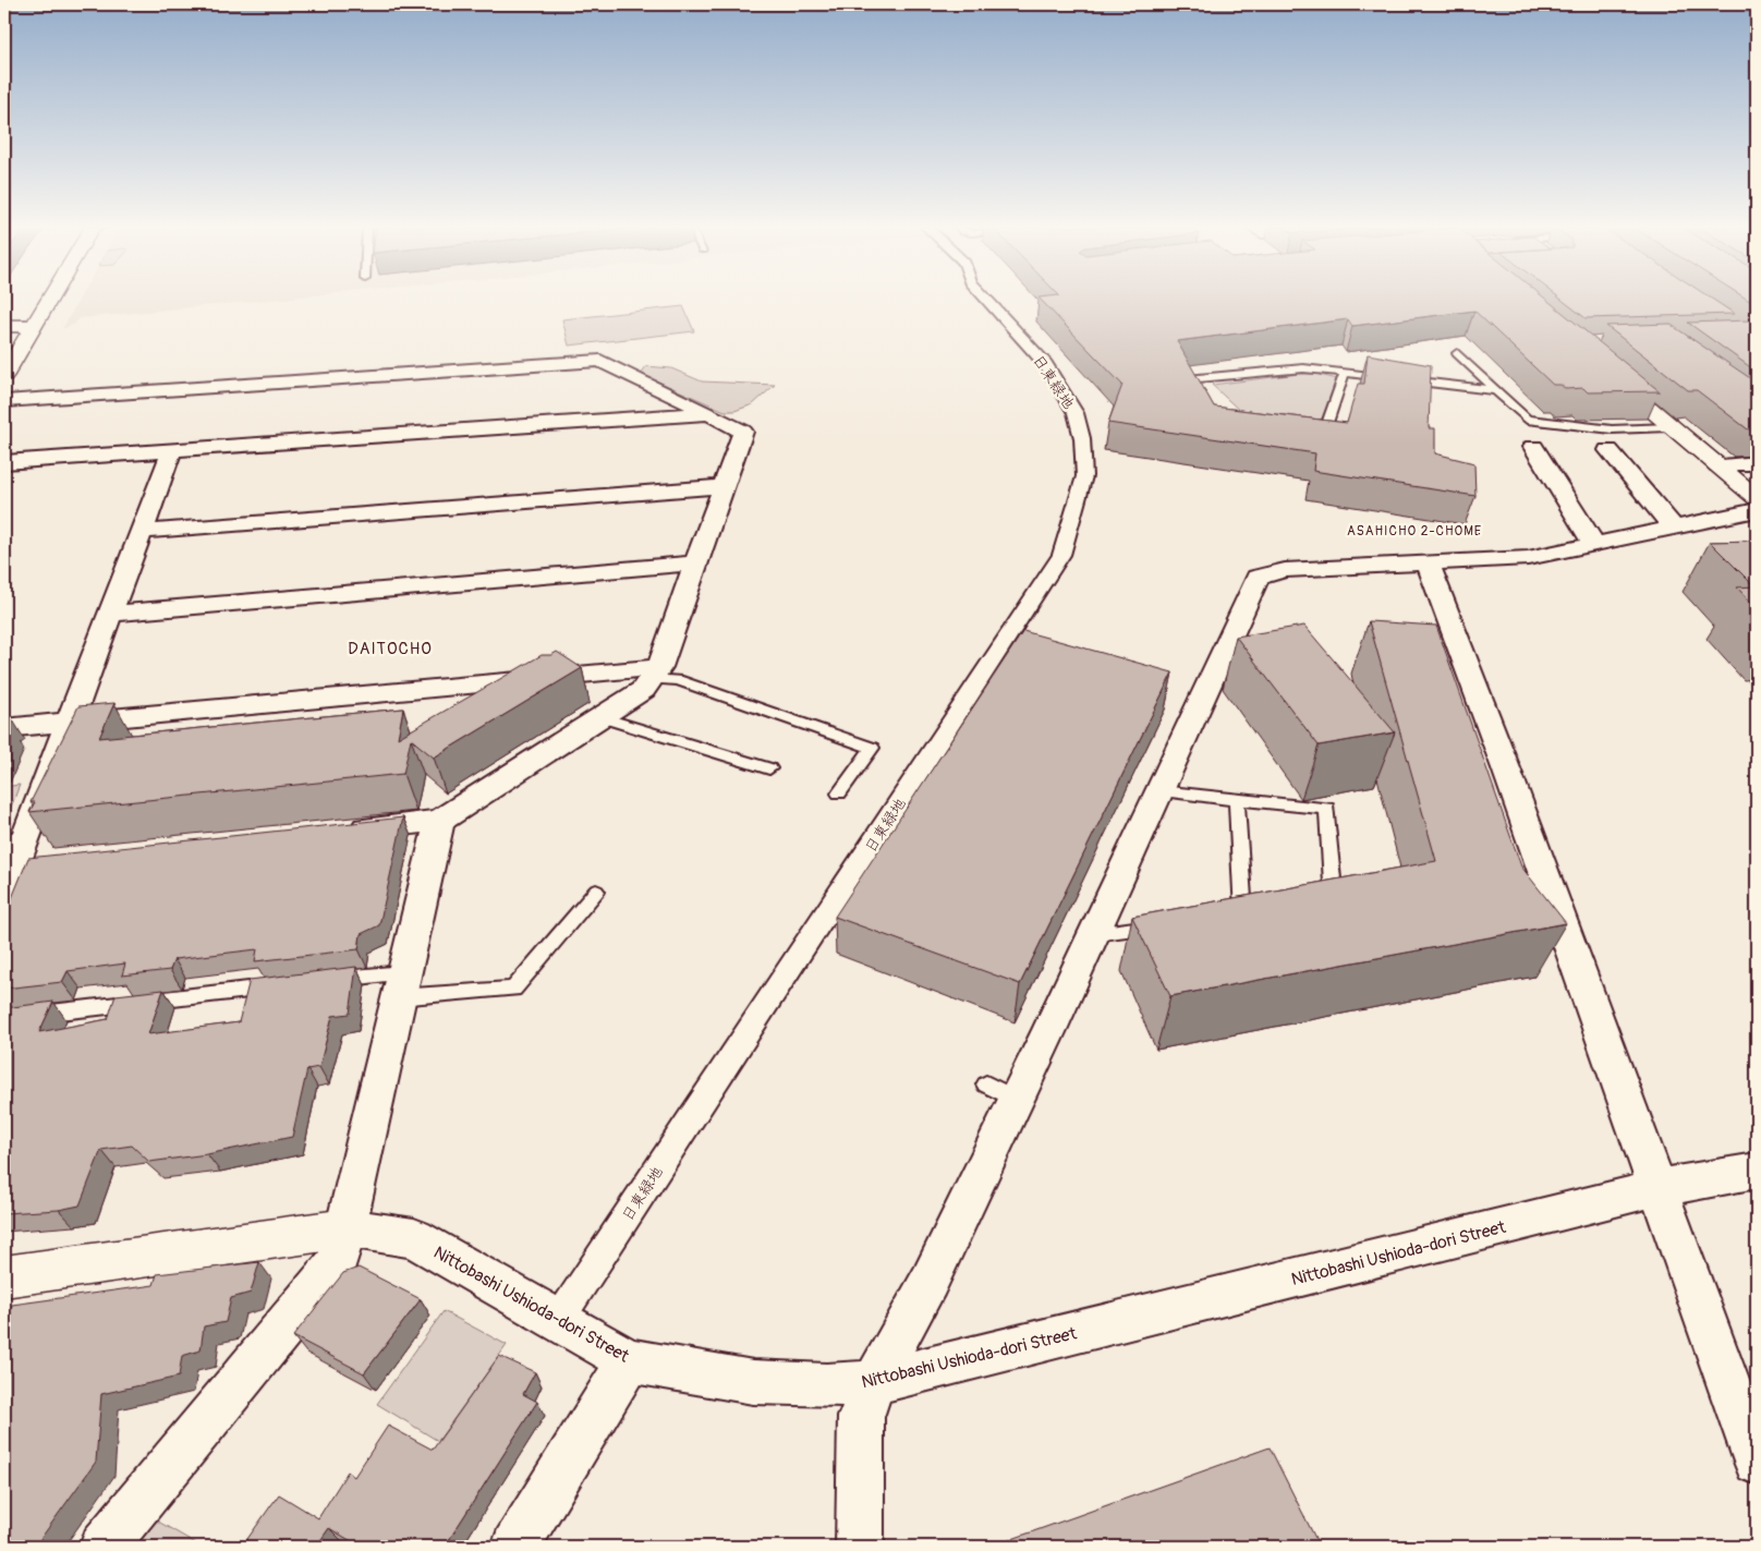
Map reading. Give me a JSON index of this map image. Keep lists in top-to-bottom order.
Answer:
{
  "streets": {
    "street": ["日東緑地", "Nittobashi Ushioda-dori Street"]
  },
  "crossings": [
    ["日東緑地", "Nittobashi Ushioda-dori Street"]
  ],
  "districts": ["ASAHICHO 2-CHOME", "DAITOCHO"]
}
